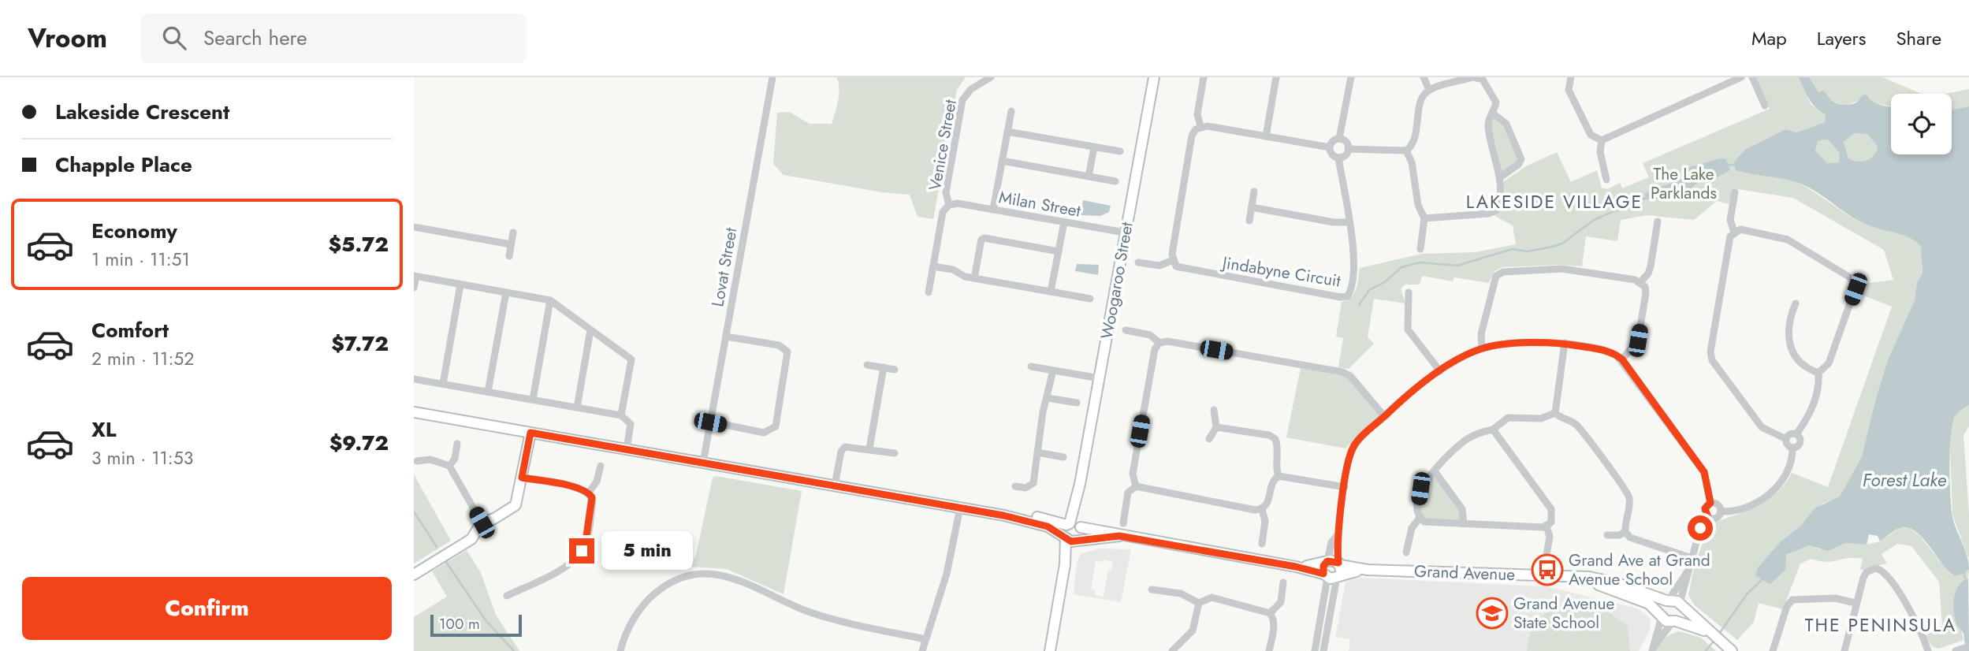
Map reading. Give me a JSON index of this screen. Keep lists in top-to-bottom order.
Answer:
{
  "streets": {
    "street": [
      "Venice Street",
      "Milan Street",
      "Lovat Street",
      "Jindabyne Circuit",
      "Woogaroo Street",
      "Grand Avenue"
    ]
  },
  "crossings": [
    ["Venice Street", "Milan Street"],
    ["Milan Street", "Woogaroo Street"],
    ["Woogaroo Street", "Grand Avenue"]
  ],
  "districts": ["LAKESIDE VILLAGE", "THE PENINSULA"],
  "water": ["Forest Lake"],
  "parks": ["The Lake Parklands"],
  "places": {
    "bus stop": ["Grand Ave at Grand Avenue School"],
    "school or university": ["Grand Avenue State School"]
  },
  "scale_bar": "100 m",
  "page": {
    "header": "Vroom",
    "search": "Search here",
    "nav": ["Map", "Layers", "Share"],
    "banner": ["Lakeside Crescent", "Chapple Place"],
    "list": [
      {
        "name": "Economy",
        "note": "1 min · 11:51",
        "value": "$5.72"
      },
      {
        "name": "Comfort",
        "note": "2 min · 11:52",
        "value": "$7.72"
      },
      {
        "name": "XL",
        "note": "3 min · 11:53",
        "value": "$9.72"
      }
    ],
    "bubble": "5 min",
    "buttons": "Confirm",
    "scale": "100 m"
  }
}
